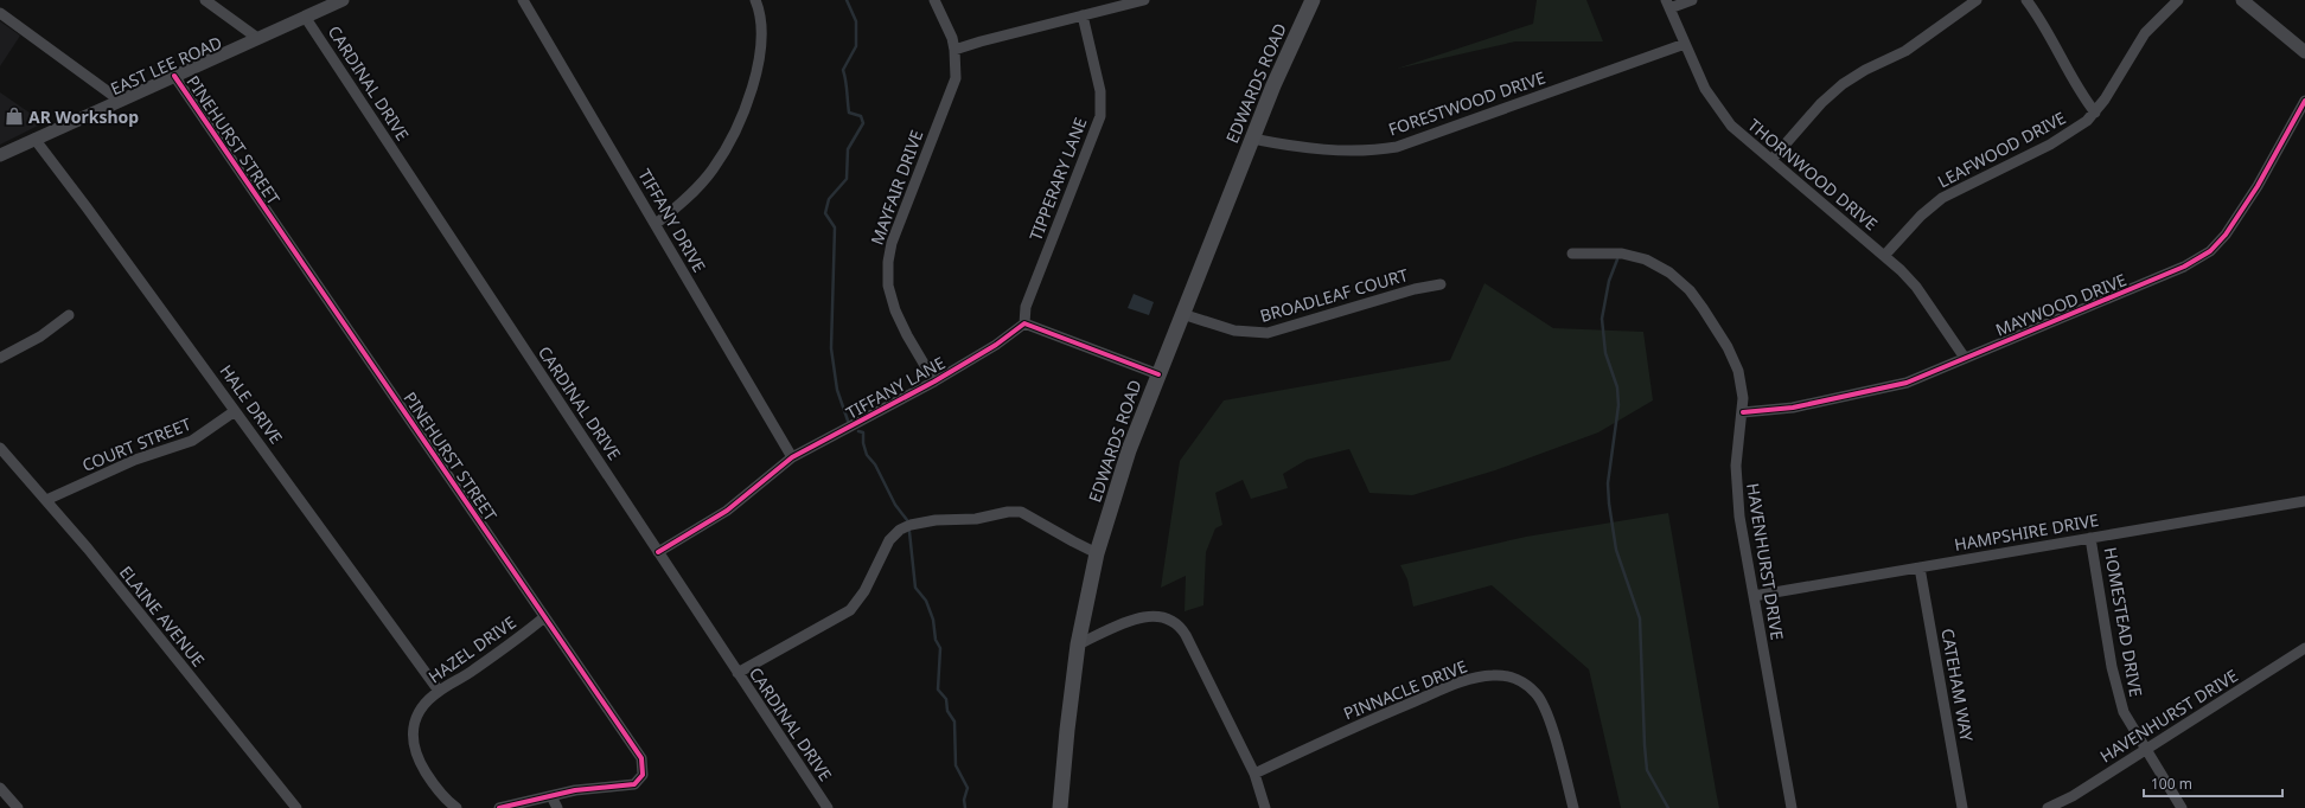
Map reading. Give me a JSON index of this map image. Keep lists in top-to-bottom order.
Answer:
{
  "streets": {
    "main road": ["EDWARDS ROAD"],
    "street": [
      "EAST LEE ROAD",
      "CARDINAL DRIVE",
      "FORESTWOOD DRIVE",
      "PINEHURST STREET",
      "LEAFWOOD DRIVE",
      "THORNWOOD DRIVE",
      "TIPPERARY LANE",
      "MAYFAIR DRIVE",
      "TIFFANY DRIVE",
      "BROADLEAF COURT",
      "MAYWOOD DRIVE",
      "TIFFANY LANE",
      "HALE DRIVE",
      "COURT STREET",
      "HAMPSHIRE DRIVE",
      "HAVENHURST DRIVE",
      "ELAINE AVENUE",
      "HOMESTEAD DRIVE",
      "HAZEL DRIVE",
      "CATEHAM WAY",
      "PINNACLE DRIVE"
    ]
  },
  "crossings": [
    ["EAST LEE ROAD", "CARDINAL DRIVE"],
    ["EAST LEE ROAD", "PINEHURST STREET"],
    ["EAST LEE ROAD", "HALE DRIVE"],
    ["CARDINAL DRIVE", "TIFFANY LANE"],
    ["EDWARDS ROAD", "FORESTWOOD DRIVE"],
    ["EDWARDS ROAD", "BROADLEAF COURT"],
    ["FORESTWOOD DRIVE", "THORNWOOD DRIVE"],
    ["PINEHURST STREET", "HAZEL DRIVE"],
    ["LEAFWOOD DRIVE", "THORNWOOD DRIVE"],
    ["THORNWOOD DRIVE", "MAYWOOD DRIVE"],
    ["TIPPERARY LANE", "TIFFANY LANE"],
    ["MAYFAIR DRIVE", "TIFFANY LANE"],
    ["TIFFANY DRIVE", "TIFFANY LANE"],
    ["MAYWOOD DRIVE", "HAVENHURST DRIVE"],
    ["HALE DRIVE", "COURT STREET"],
    ["HALE DRIVE", "HAZEL DRIVE"],
    ["COURT STREET", "ELAINE AVENUE"],
    ["HAMPSHIRE DRIVE", "HAVENHURST DRIVE"],
    ["HAMPSHIRE DRIVE", "HOMESTEAD DRIVE"],
    ["HAMPSHIRE DRIVE", "CATEHAM WAY"],
    ["HAVENHURST DRIVE", "HOMESTEAD DRIVE"]
  ],
  "places": {
    "shop": ["AR Workshop"]
  },
  "scale_bar": "100 m"
}
